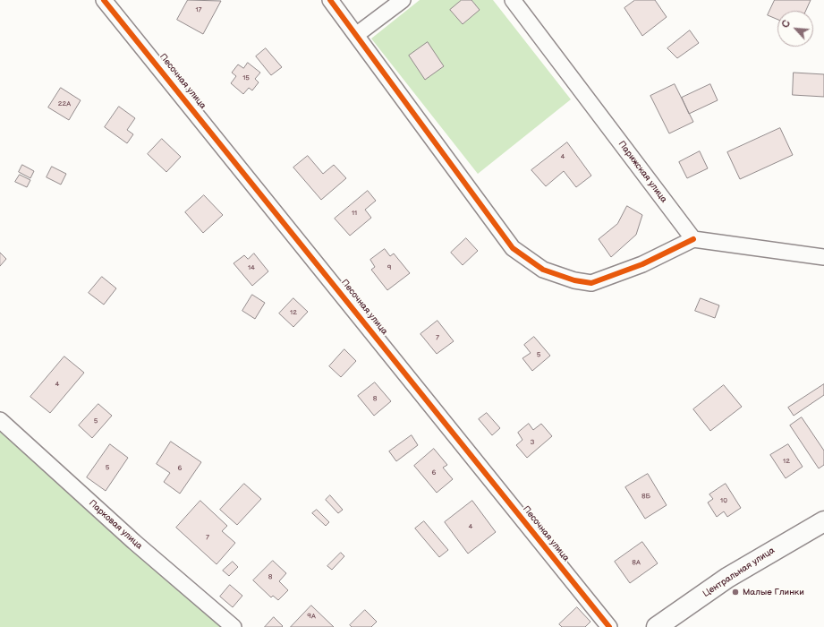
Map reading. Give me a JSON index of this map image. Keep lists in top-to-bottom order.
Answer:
{
  "streets": {
    "main road": ["Центральная улица"],
    "street": ["Песочная улица", "Парижская улица", "Парковая улица"]
  },
  "places": ["Малые Глинки"],
  "house_numbers": [
    "17",
    "15",
    "22А",
    "4",
    "11",
    "14",
    "9",
    "12",
    "7",
    "5",
    "4",
    "8",
    "5",
    "3",
    "12",
    "5",
    "6",
    "6",
    "8Б",
    "10",
    "4",
    "7",
    "8А",
    "8",
    "9А"
  ],
  "north": "top left"
}
